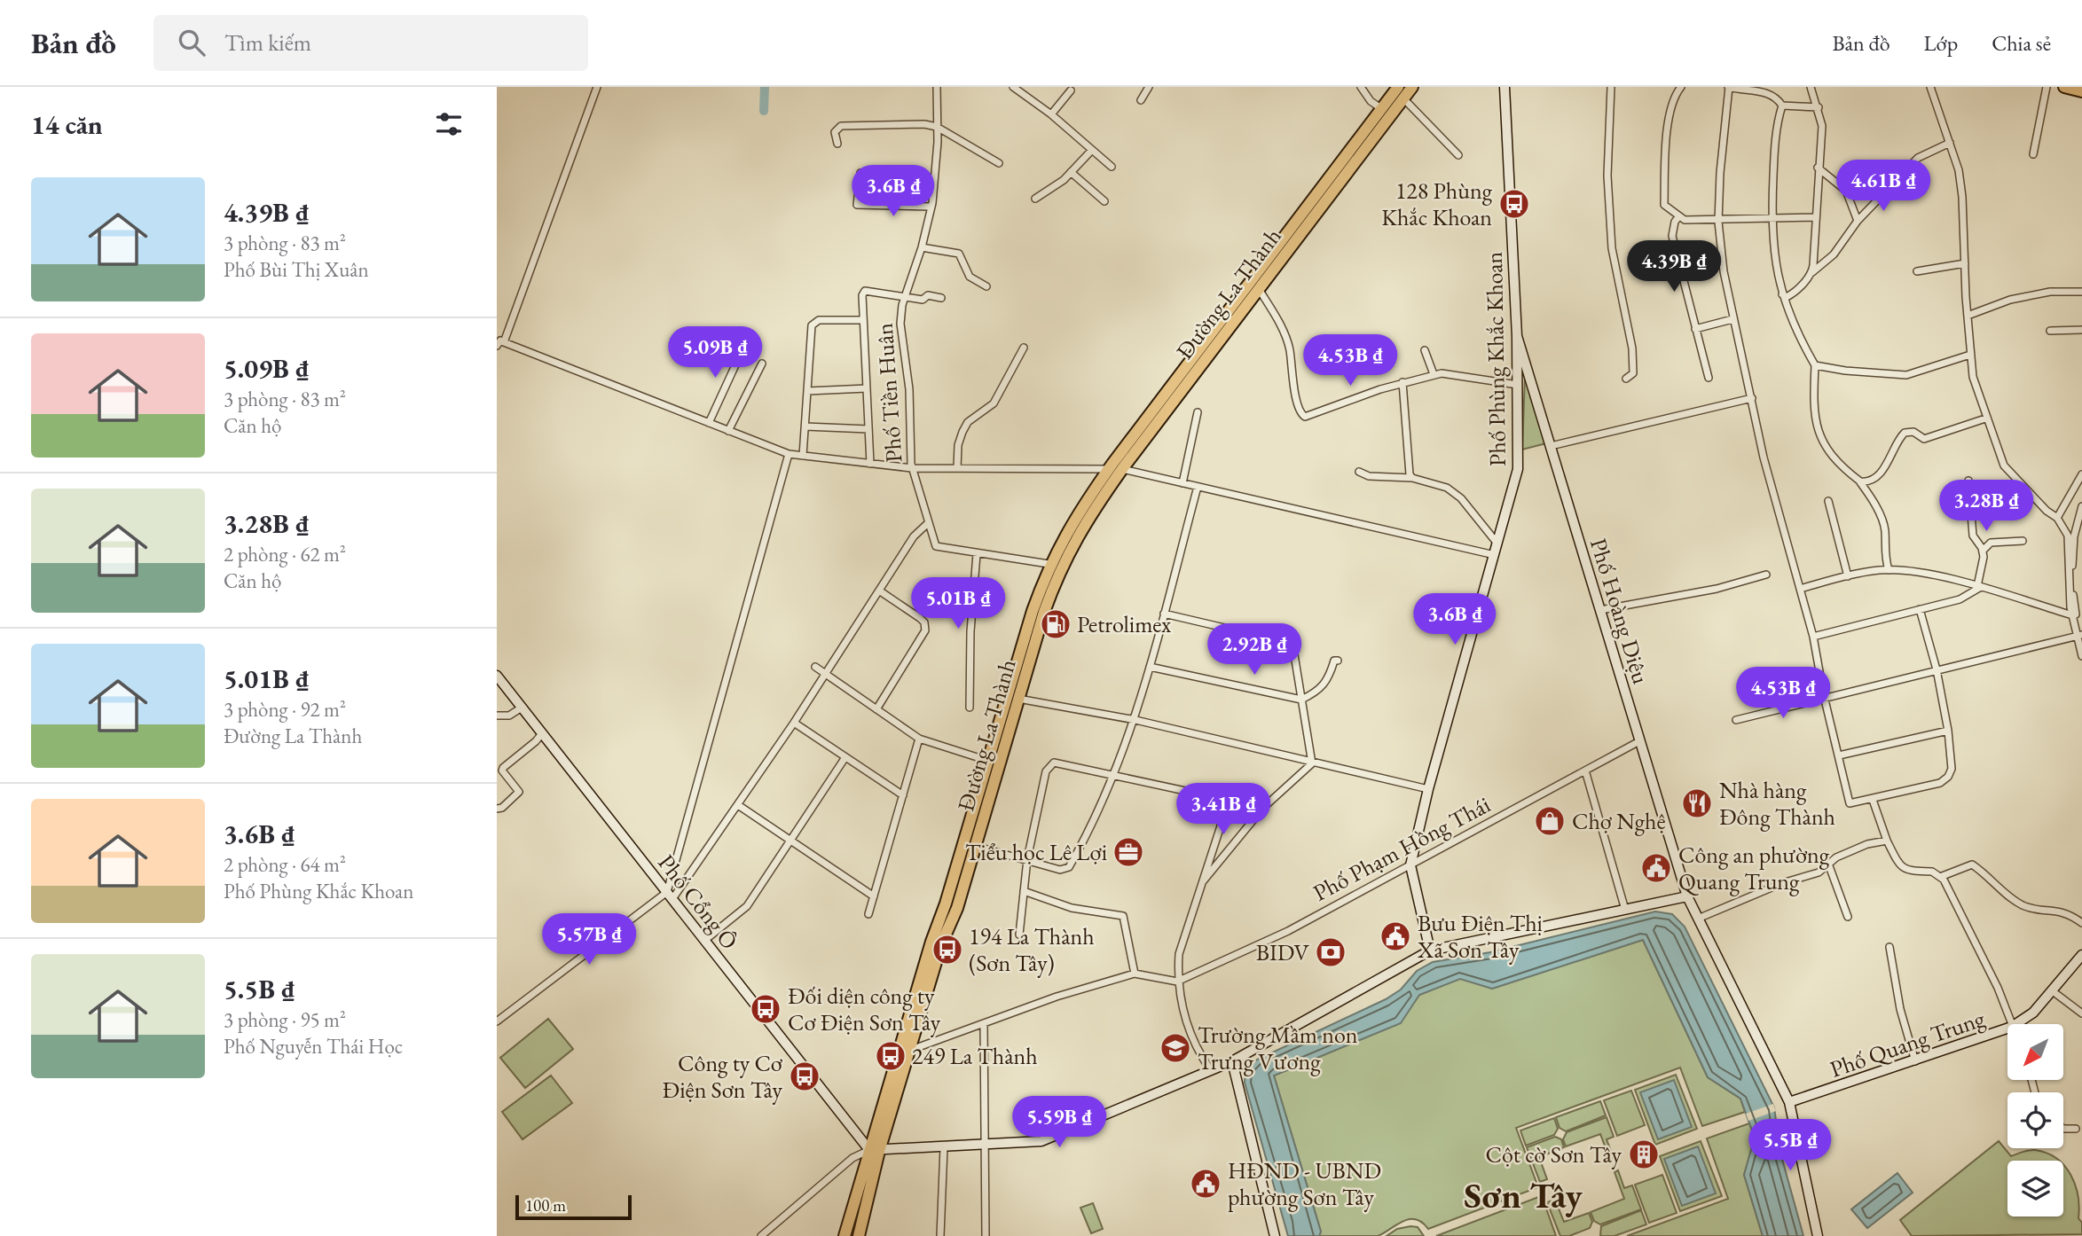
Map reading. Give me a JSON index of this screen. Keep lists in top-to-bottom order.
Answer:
{
  "streets": {
    "highway": ["Đường La Thành"],
    "street": [
      "Phố Phùng Khắc Khoan",
      "Phố Tiền Huân",
      "Phố Hoàng Diệu",
      "Phố Phạm Hồng Thái",
      "Phố Cổng Ô",
      "Phố Quang Trung"
    ]
  },
  "crossings": [
    ["Đường La Thành", "Phố Tiền Huân"],
    ["Đường La Thành", "Phố Cổng Ô"],
    ["Phố Phùng Khắc Khoan", "Phố Hoàng Diệu"],
    ["Phố Phùng Khắc Khoan", "Phố Phạm Hồng Thái"],
    ["Phố Hoàng Diệu", "Phố Phạm Hồng Thái"],
    ["Phố Hoàng Diệu", "Phố Quang Trung"]
  ],
  "districts": ["Sơn Tây"],
  "places": {
    "bus stop": [
      "128 Phùng Khắc Khoan",
      "194 La Thành (Sơn Tây)",
      "Đối diện công ty Cơ Điện Sơn Tây",
      "249 La Thành",
      "Công ty Cơ Điện Sơn Tây"
    ],
    "fuel station": ["Petrolimex"],
    "restaurant": ["Nhà hàng Đông Thành"],
    "shop": ["Chợ Nghệ"],
    "office": ["Tiểu học Lê Lợi"],
    "public building": ["Công an phường Quang Trung", "Bưu Điện Thị Xã Sơn Tây", "HĐND - UBND phường Sơn Tây"],
    "bank": ["BIDV"],
    "school or university": ["Trường Mầm non Trưng Vương"],
    "building": ["Cột cờ Sơn Tây"]
  },
  "scale_bar": "100 m",
  "north": "bottom left",
  "page": {
    "header": "Bản đồ",
    "search": "Tìm kiếm",
    "nav": ["Bản đồ", "Lớp", "Chia sẻ"],
    "heading": "14 căn",
    "price": [
      "4.61B ₫",
      "3.6B ₫",
      "4.39B ₫",
      "5.09B ₫",
      "4.53B ₫",
      "3.28B ₫",
      "5.01B ₫",
      "3.6B ₫",
      "2.92B ₫",
      "4.53B ₫",
      "3.41B ₫",
      "5.57B ₫",
      "5.59B ₫",
      "5.5B ₫"
    ],
    "list": [
      {
        "name": "4.39B ₫",
        "note": "3 phòng · 83 m² · Phố Bùi Thị Xuân"
      },
      {
        "name": "5.09B ₫",
        "note": "3 phòng · 83 m² · Căn hộ"
      },
      {
        "name": "3.28B ₫",
        "note": "2 phòng · 62 m² · Căn hộ"
      },
      {
        "name": "5.01B ₫",
        "note": "3 phòng · 92 m² · Đường La Thành"
      },
      {
        "name": "3.6B ₫",
        "note": "2 phòng · 64 m² · Phố Phùng Khắc Khoan"
      },
      {
        "name": "5.5B ₫",
        "note": "3 phòng · 95 m² · Phố Nguyễn Thái Học"
      }
    ],
    "scale": "100 m"
  }
}
